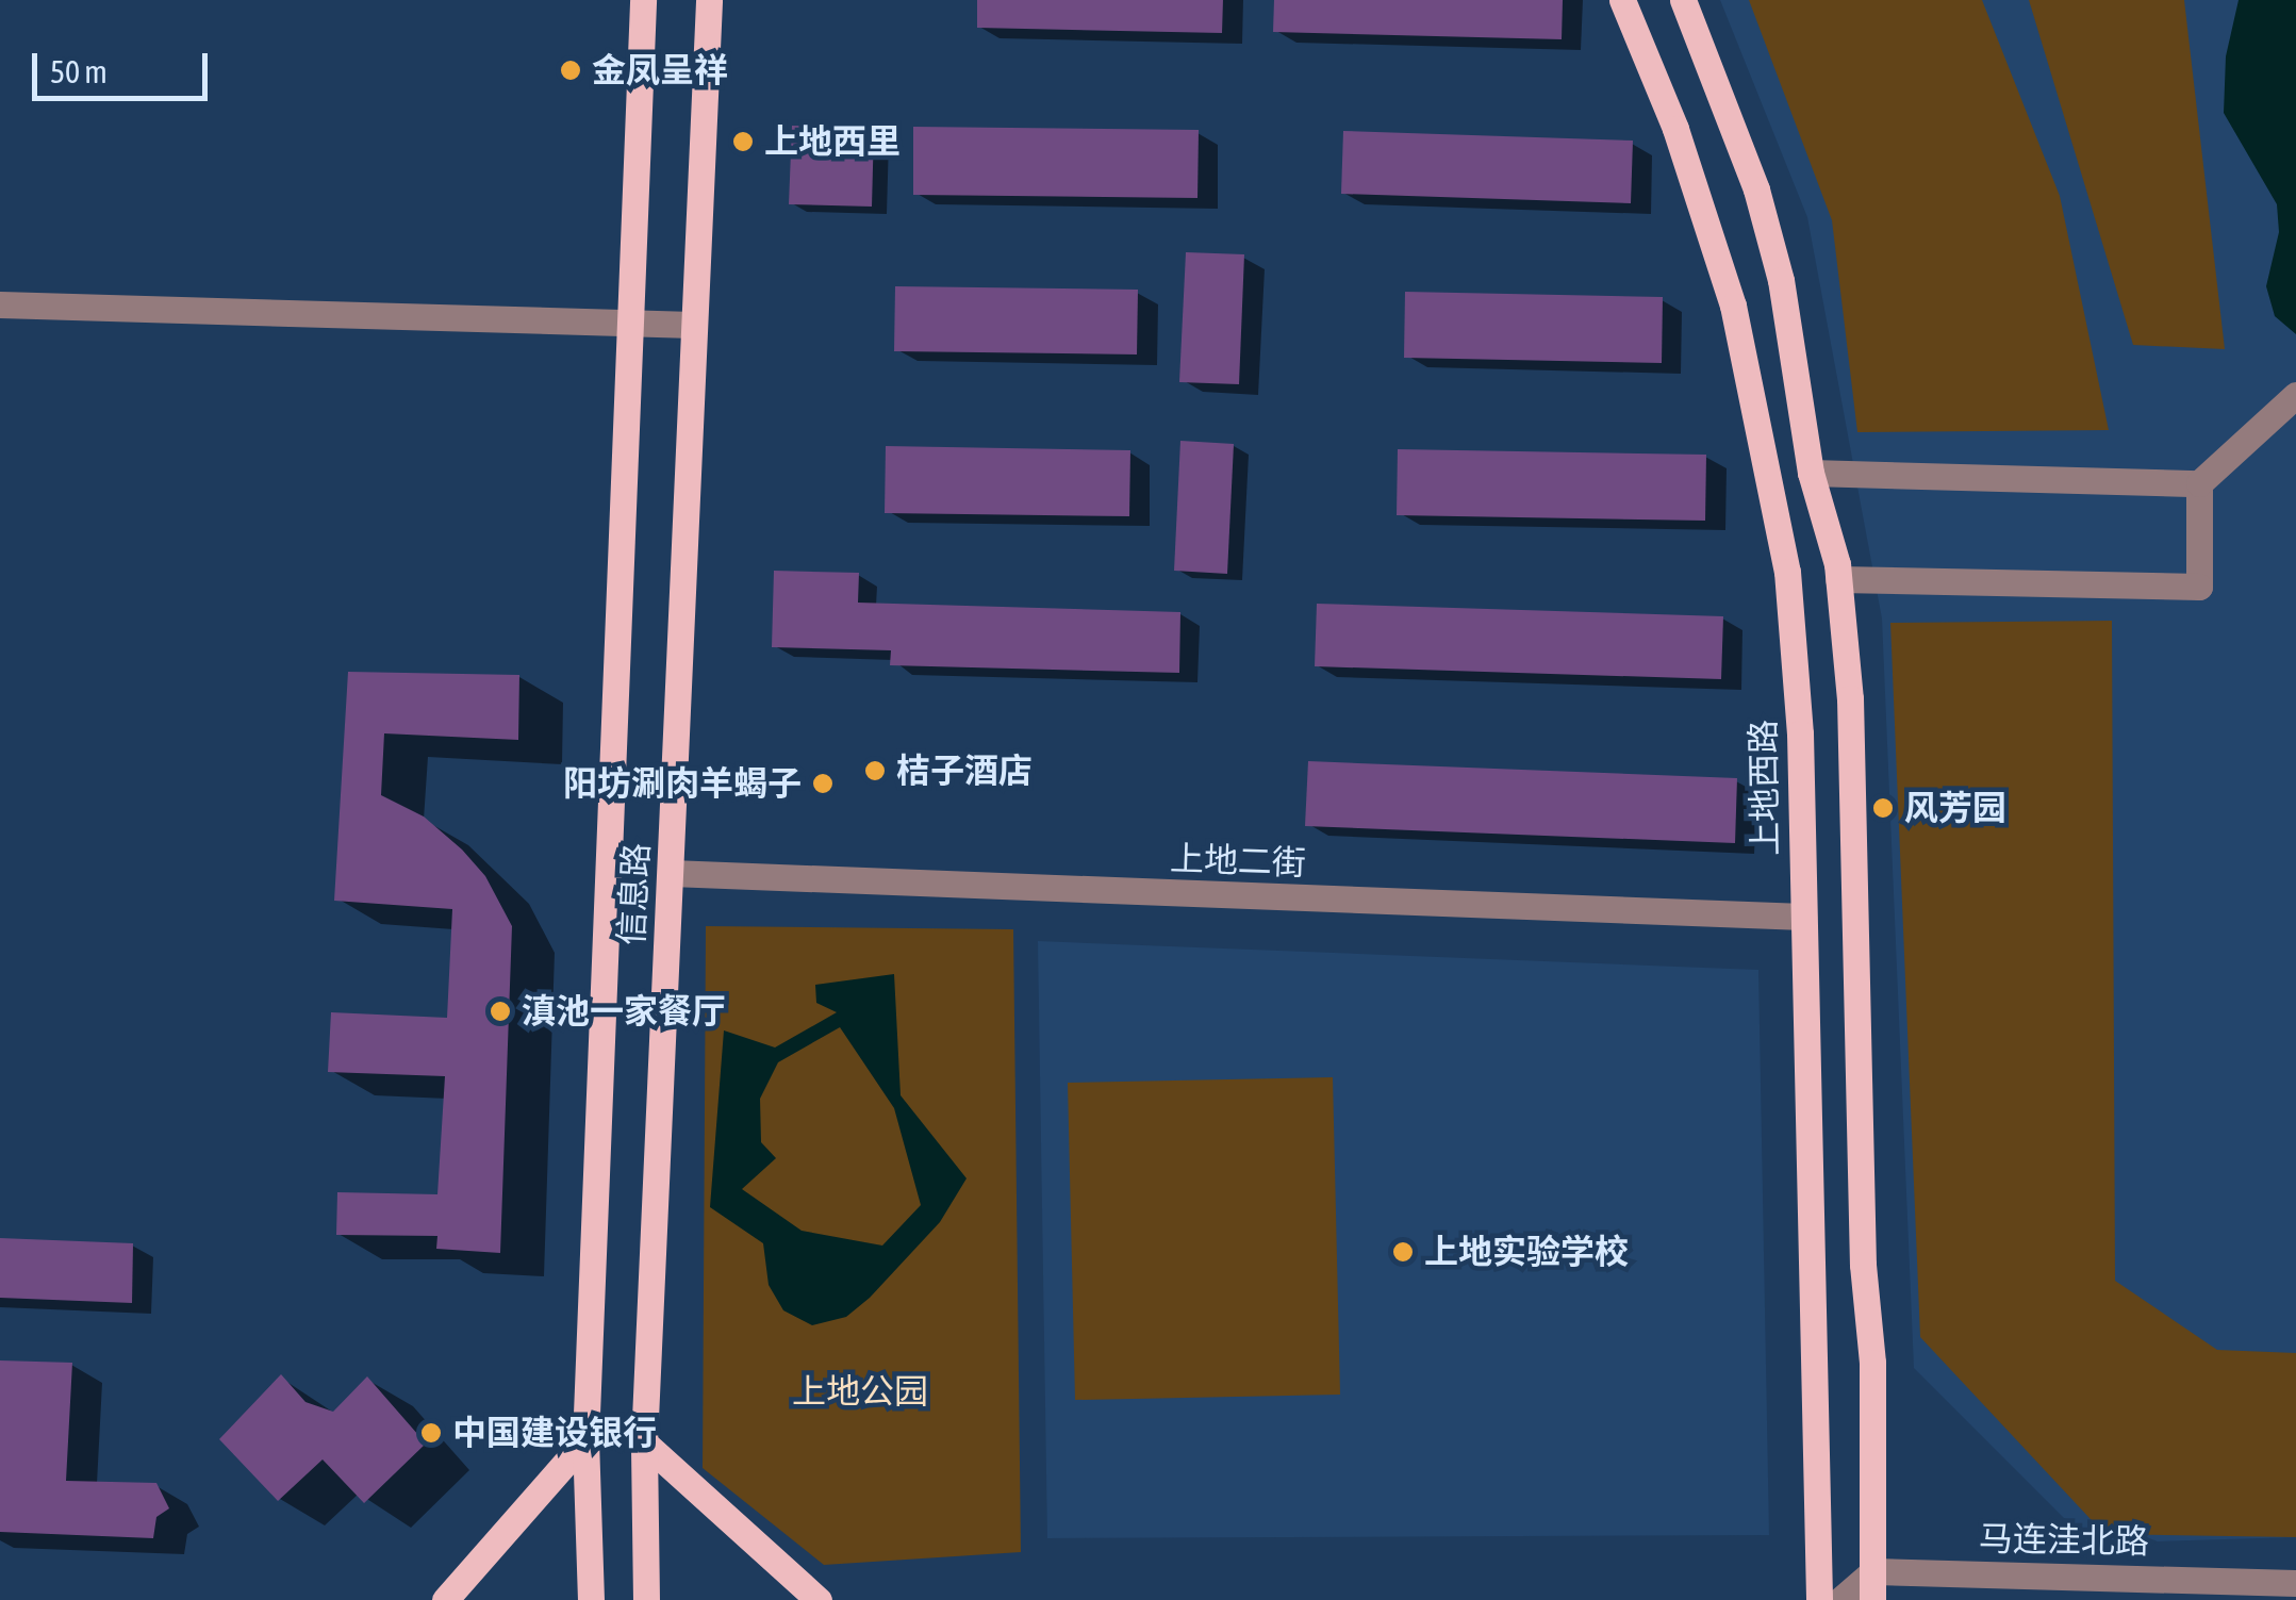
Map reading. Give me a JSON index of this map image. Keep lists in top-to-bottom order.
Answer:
{
  "streets": {
    "main road": ["上地西路", "信息路"],
    "street": ["上地二街", "马连洼北路"]
  },
  "crossings": [
    ["上地西路", "上地二街"],
    ["上地二街", "信息路"]
  ],
  "parks": ["上地公园"],
  "places": [
    "金凤呈祥",
    "上地西里",
    "桔子酒店",
    "阳坊涮肉羊蝎子",
    "风芳园",
    "滇池一家餐厅",
    "上地实验学校",
    "中国建设银行"
  ],
  "scale_bar": "50 m"
}
